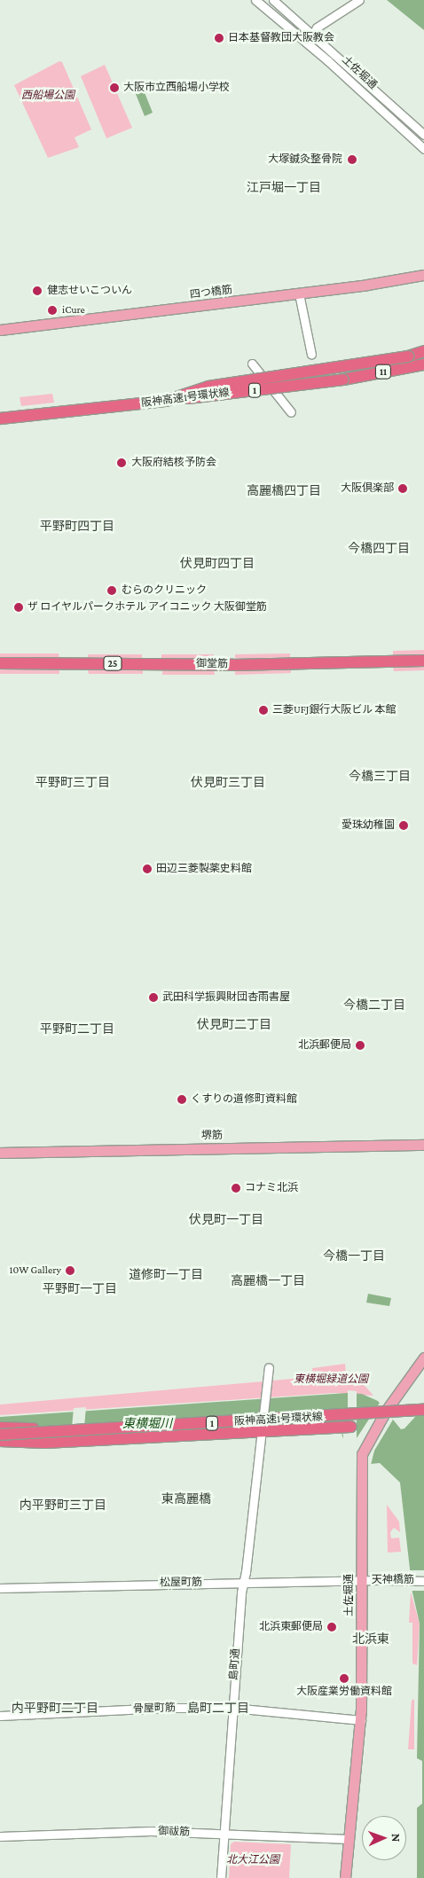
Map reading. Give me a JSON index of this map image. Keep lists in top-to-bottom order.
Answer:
{
  "streets": {
    "highway": [
      "11",
      "1",
      "阪神高速1号環状線",
      "25",
      "御堂筋"
    ],
    "main road": ["土佐堀通", "四つ橋筋", "堺筋"],
    "street": [
      "天神橋筋",
      "松屋町筋",
      "島町通",
      "骨屋町筋",
      "御祓筋"
    ]
  },
  "crossings": [
    ["土佐堀通", "天神橋筋"],
    ["土佐堀通", "松屋町筋"],
    ["土佐堀通", "骨屋町筋"],
    ["土佐堀通", "御祓筋"],
    ["11", "阪神高速1号環状線"],
    ["天神橋筋", "松屋町筋"],
    ["松屋町筋", "島町通"],
    ["島町通", "骨屋町筋"],
    ["島町通", "御祓筋"]
  ],
  "districts": [
    "江戸堀一丁目",
    "高麗橋四丁目",
    "平野町四丁目",
    "今橋四丁目",
    "伏見町四丁目",
    "今橋三丁目",
    "平野町三丁目",
    "伏見町三丁目",
    "今橋二丁目",
    "伏見町二丁目",
    "平野町二丁目",
    "伏見町一丁目",
    "今橋一丁目",
    "道修町一丁目",
    "高麗橋一丁目",
    "平野町一丁目",
    "東高麗橋",
    "内平野町三丁目",
    "北浜東",
    "内平野町二丁目",
    "島町二丁目"
  ],
  "water": ["東横堀川"],
  "parks": ["西船場公園", "東横堀緑道公園", "北大江公園"],
  "places": [
    "日本基督教団大阪教会",
    "大阪市立西船場小学校",
    "大塚鍼灸整骨院",
    "健志せいこついん",
    "iCure",
    "大阪府結核予防会",
    "大阪倶楽部",
    "むらのクリニック",
    "ザ ロイヤルパークホテル アイコニック 大阪御堂筋",
    "三菱UFJ銀行大阪ビル 本館",
    "愛珠幼稚園",
    "田辺三菱製薬史料館",
    "武田科学振興財団杏雨書屋",
    "北浜郵便局",
    "くすりの道修町資料館",
    "コナミ北浜",
    "10W Gallery",
    "北浜東郵便局",
    "大阪産業労働資料館"
  ],
  "north": "right"
}
